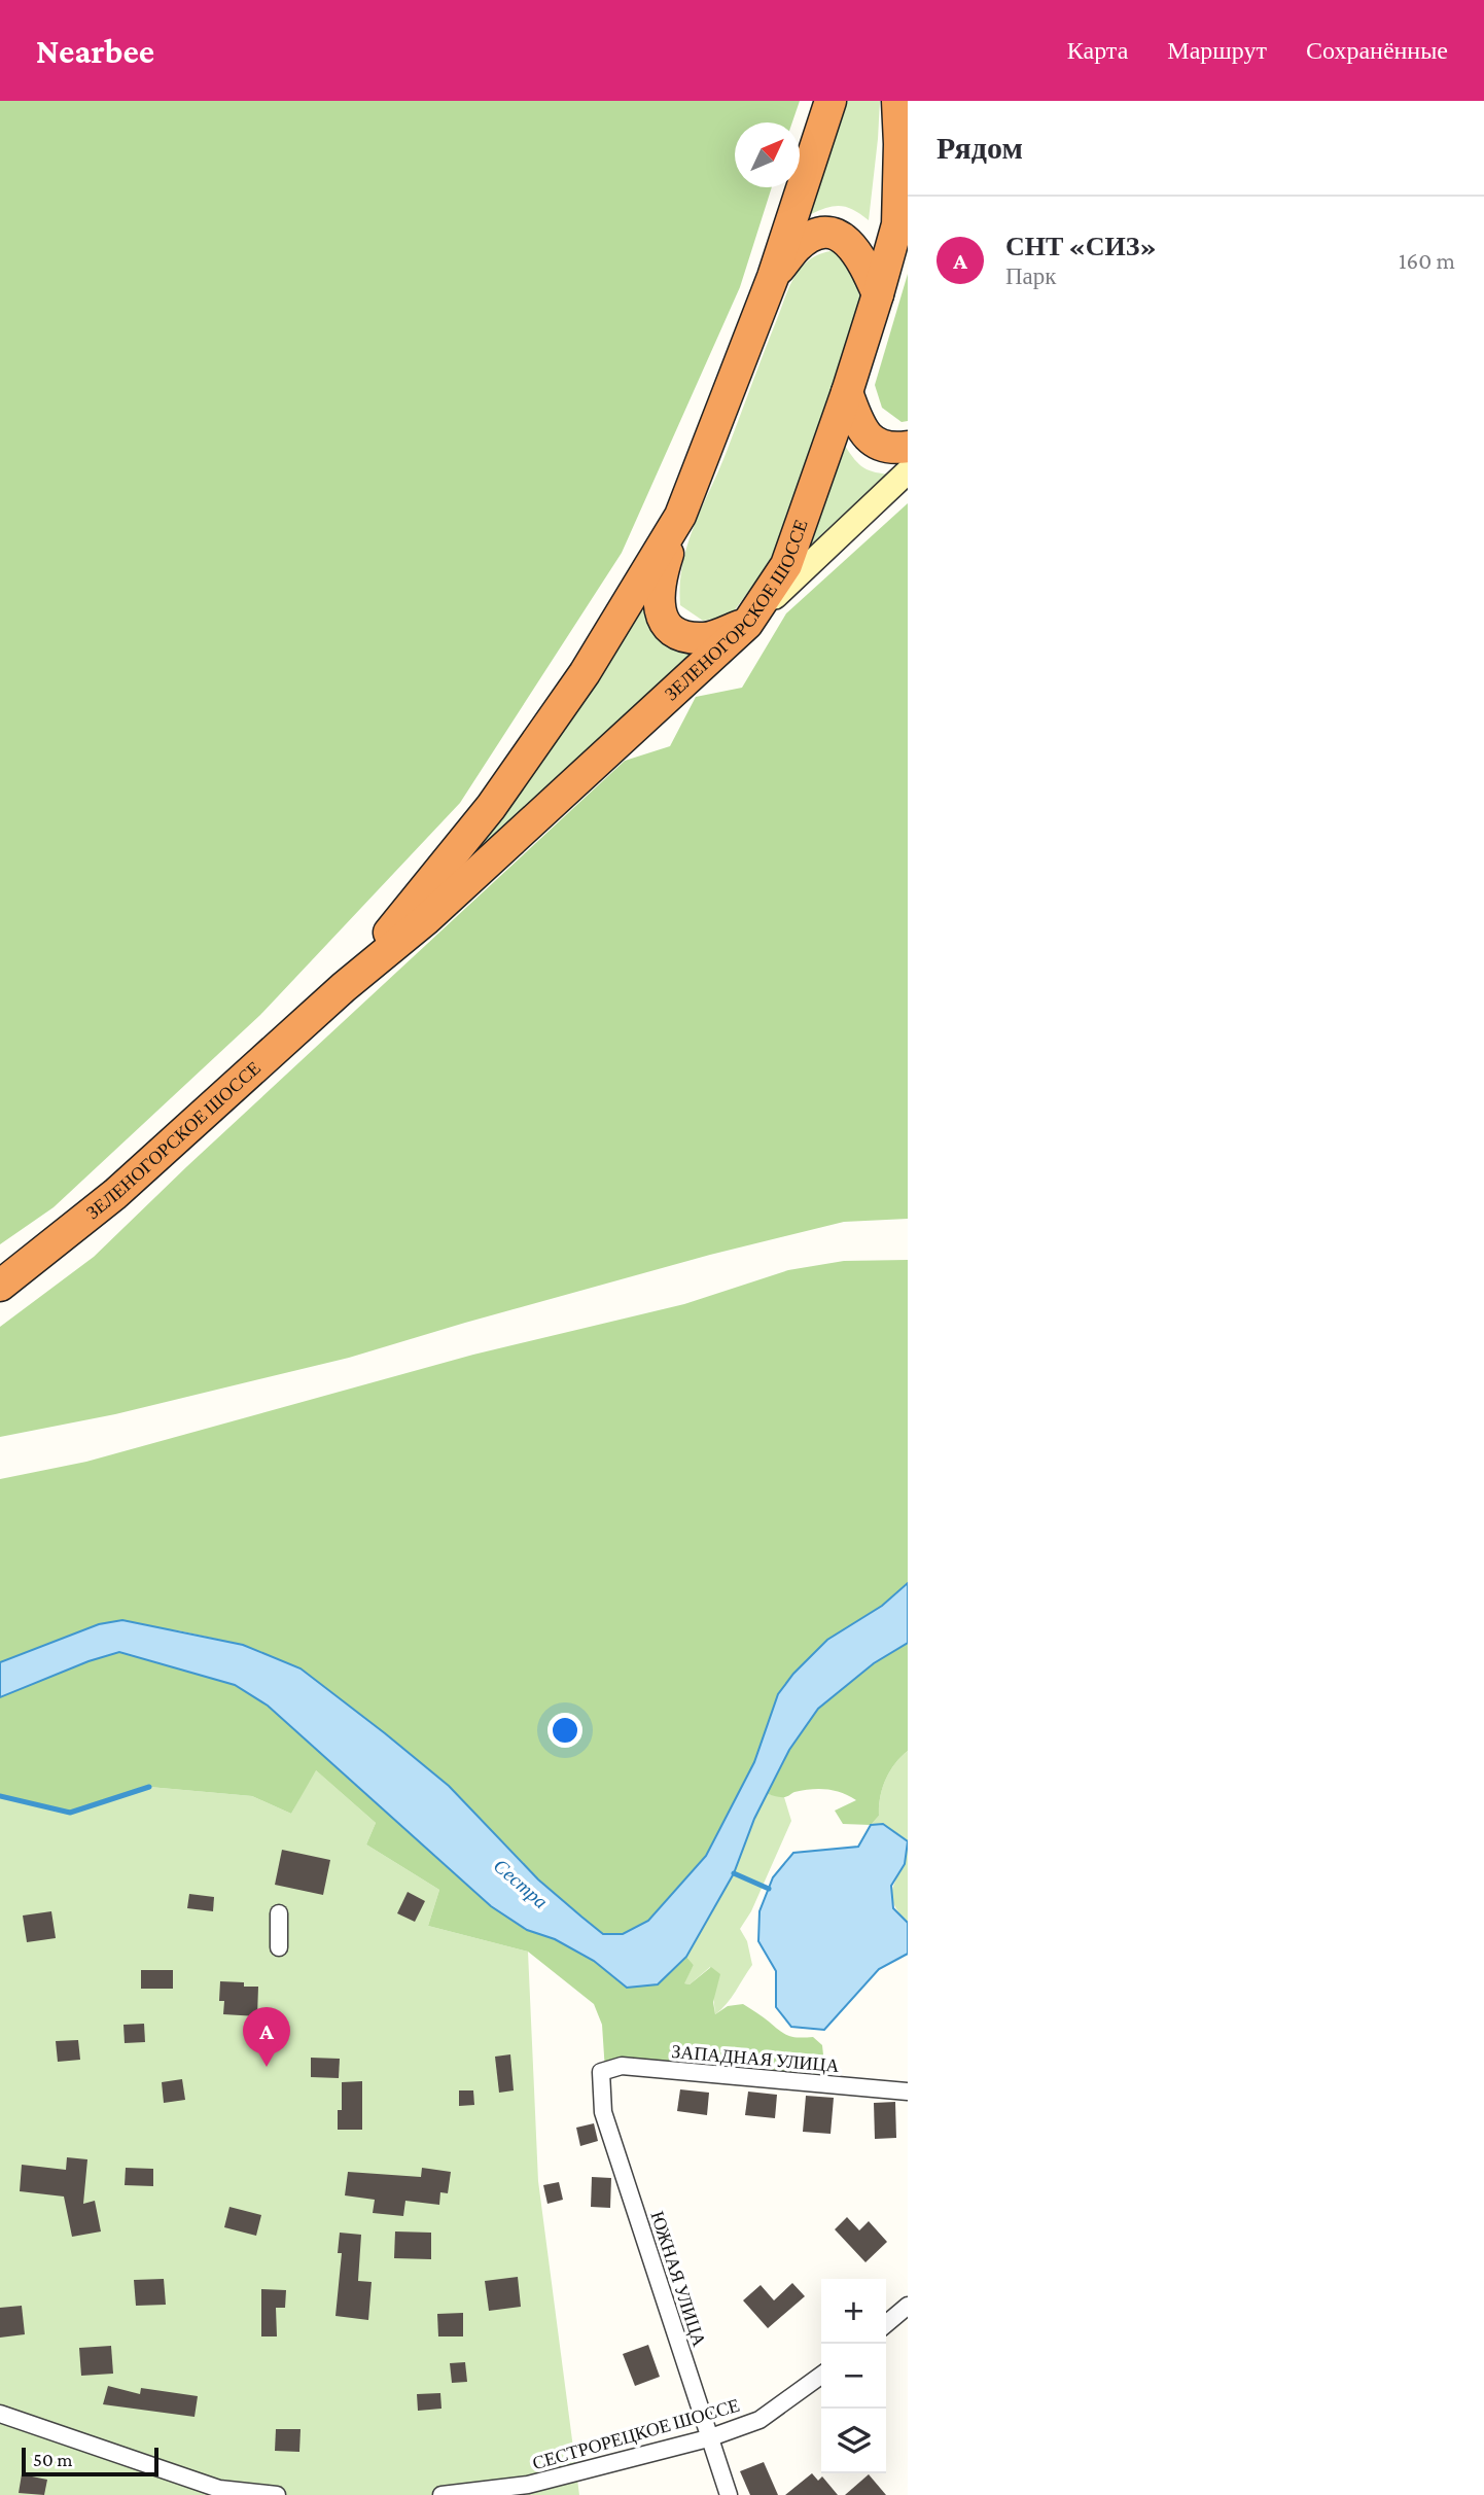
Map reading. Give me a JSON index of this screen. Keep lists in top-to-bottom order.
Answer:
{
  "streets": {
    "highway": ["ЗЕЛЕНОГОРСКОЕ ШОССЕ"],
    "street": ["ЗАПАДНАЯ УЛИЦА", "ЮЖНАЯ УЛИЦА", "СЕСТРОРЕЦКОЕ ШОССЕ"]
  },
  "crossings": [
    ["ЗАПАДНАЯ УЛИЦА", "ЮЖНАЯ УЛИЦА"],
    ["ЮЖНАЯ УЛИЦА", "СЕСТРОРЕЦКОЕ ШОССЕ"]
  ],
  "water": ["Сестра"],
  "scale_bar": "50 m",
  "north": "top right",
  "page": {
    "header": "Nearbee",
    "nav": ["Карта", "Маршрут", "Сохранённые"],
    "heading": "Рядом",
    "list": [
      {
        "mark": "A",
        "name": "СНТ «СИЗ»",
        "note": "Парк",
        "value": "160 m"
      }
    ],
    "pins": "A",
    "map_buttons": ["+", "−"],
    "scale": "50 m"
  }
}
